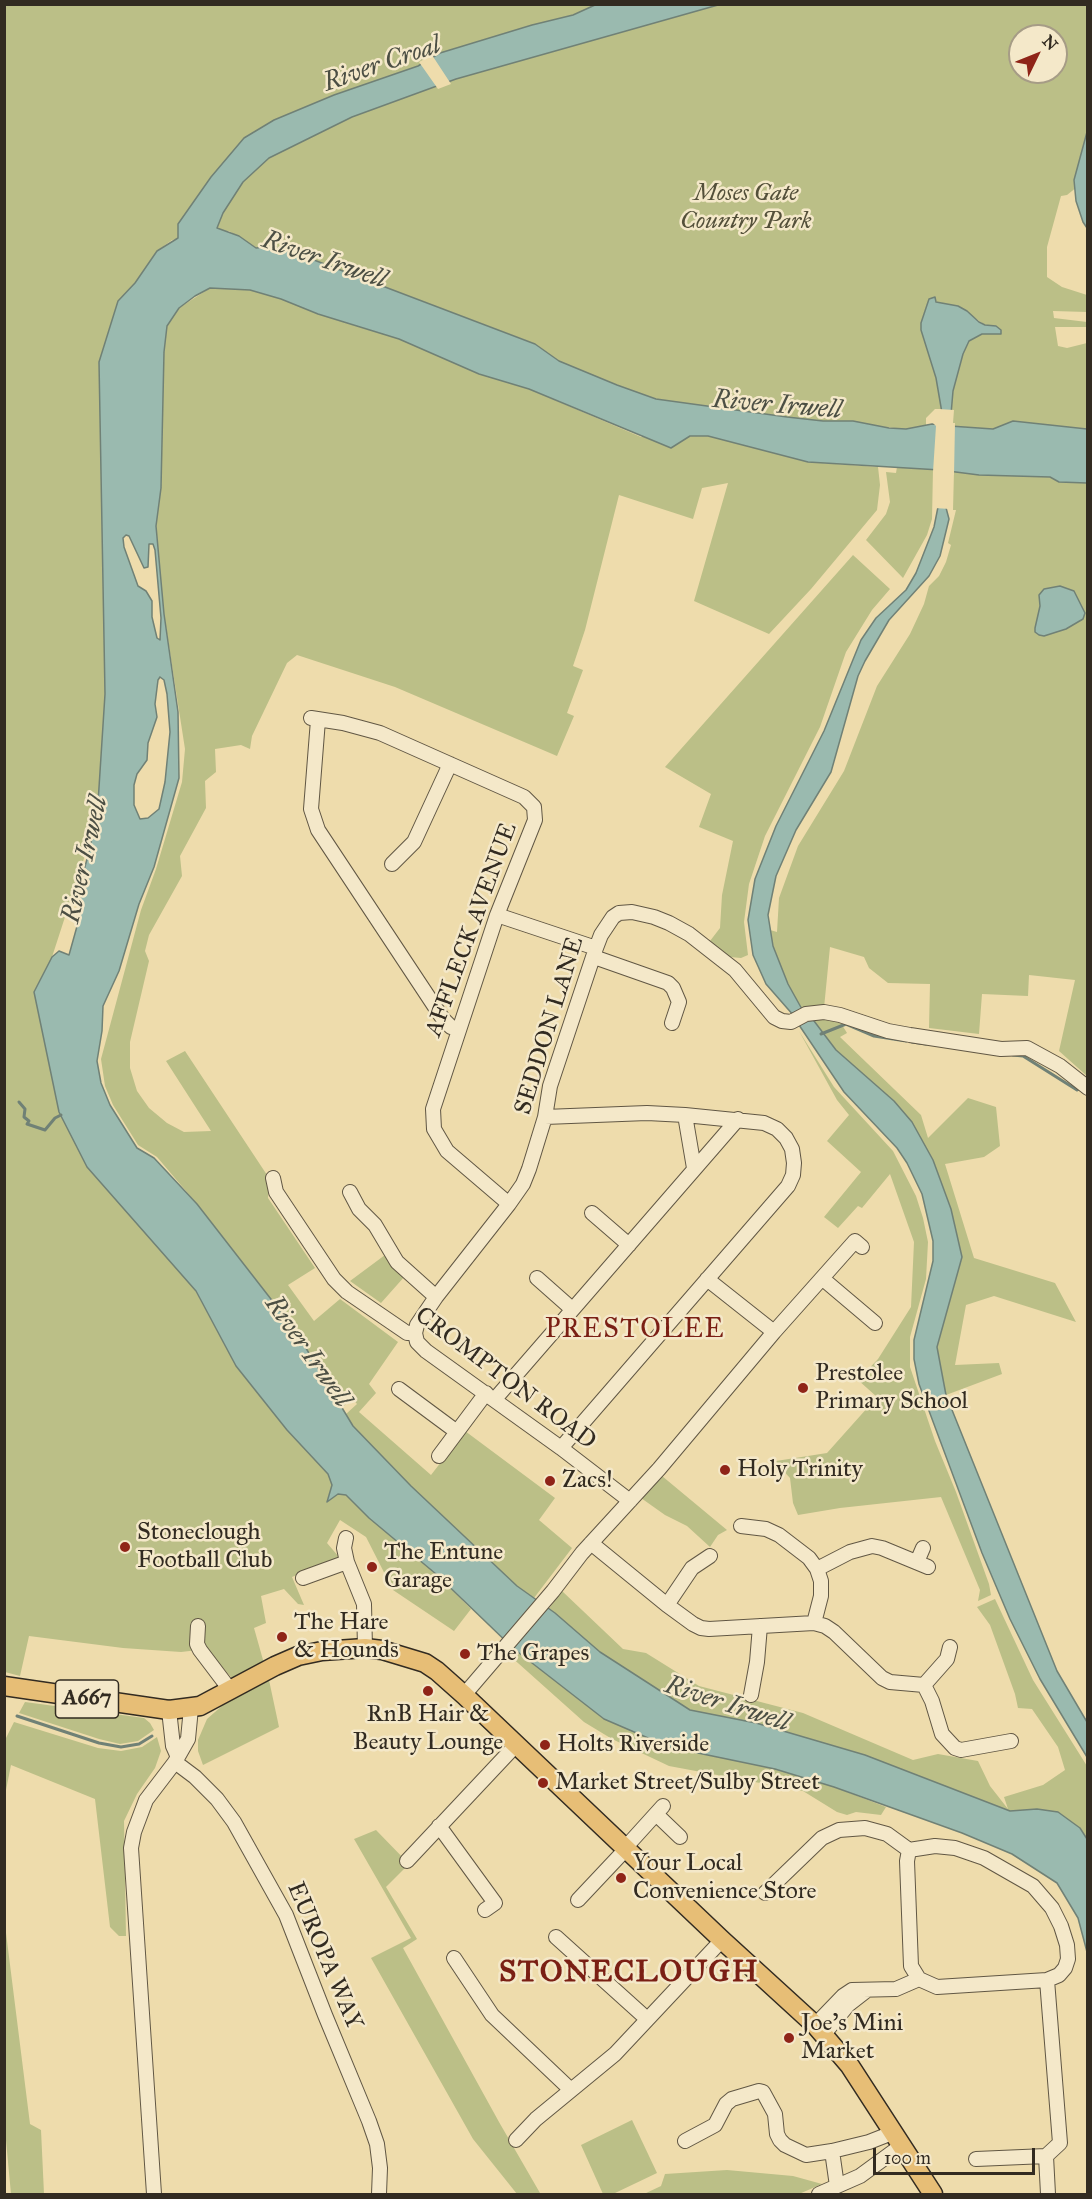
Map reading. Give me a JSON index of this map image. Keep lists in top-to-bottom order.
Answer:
{
  "streets": {
    "main road": ["A667"],
    "street": [
      "AFFLECK AVENUE",
      "SEDDON LANE",
      "CROMPTON ROAD",
      "EUROPA WAY"
    ]
  },
  "crossings": [
    ["AFFLECK AVENUE", "SEDDON LANE"],
    ["SEDDON LANE", "CROMPTON ROAD"]
  ],
  "districts": ["PRESTOLEE", "STONECLOUGH"],
  "water": ["River Croal", "River Irwell"],
  "parks": ["Moses Gate Country Park"],
  "places": [
    "Prestolee Primary School",
    "Holy Trinity",
    "Zacs!",
    "Stoneclough Football Club",
    "The Entune Garage",
    "The Hare & Hounds",
    "The Grapes",
    "RnB Hair & Beauty Lounge",
    "Holts Riverside",
    "Market Street/Sulby Street",
    "Your Local Convenience Store",
    "Joe's Mini Market"
  ],
  "scale_bar": "100 m",
  "north": "top right"
}
